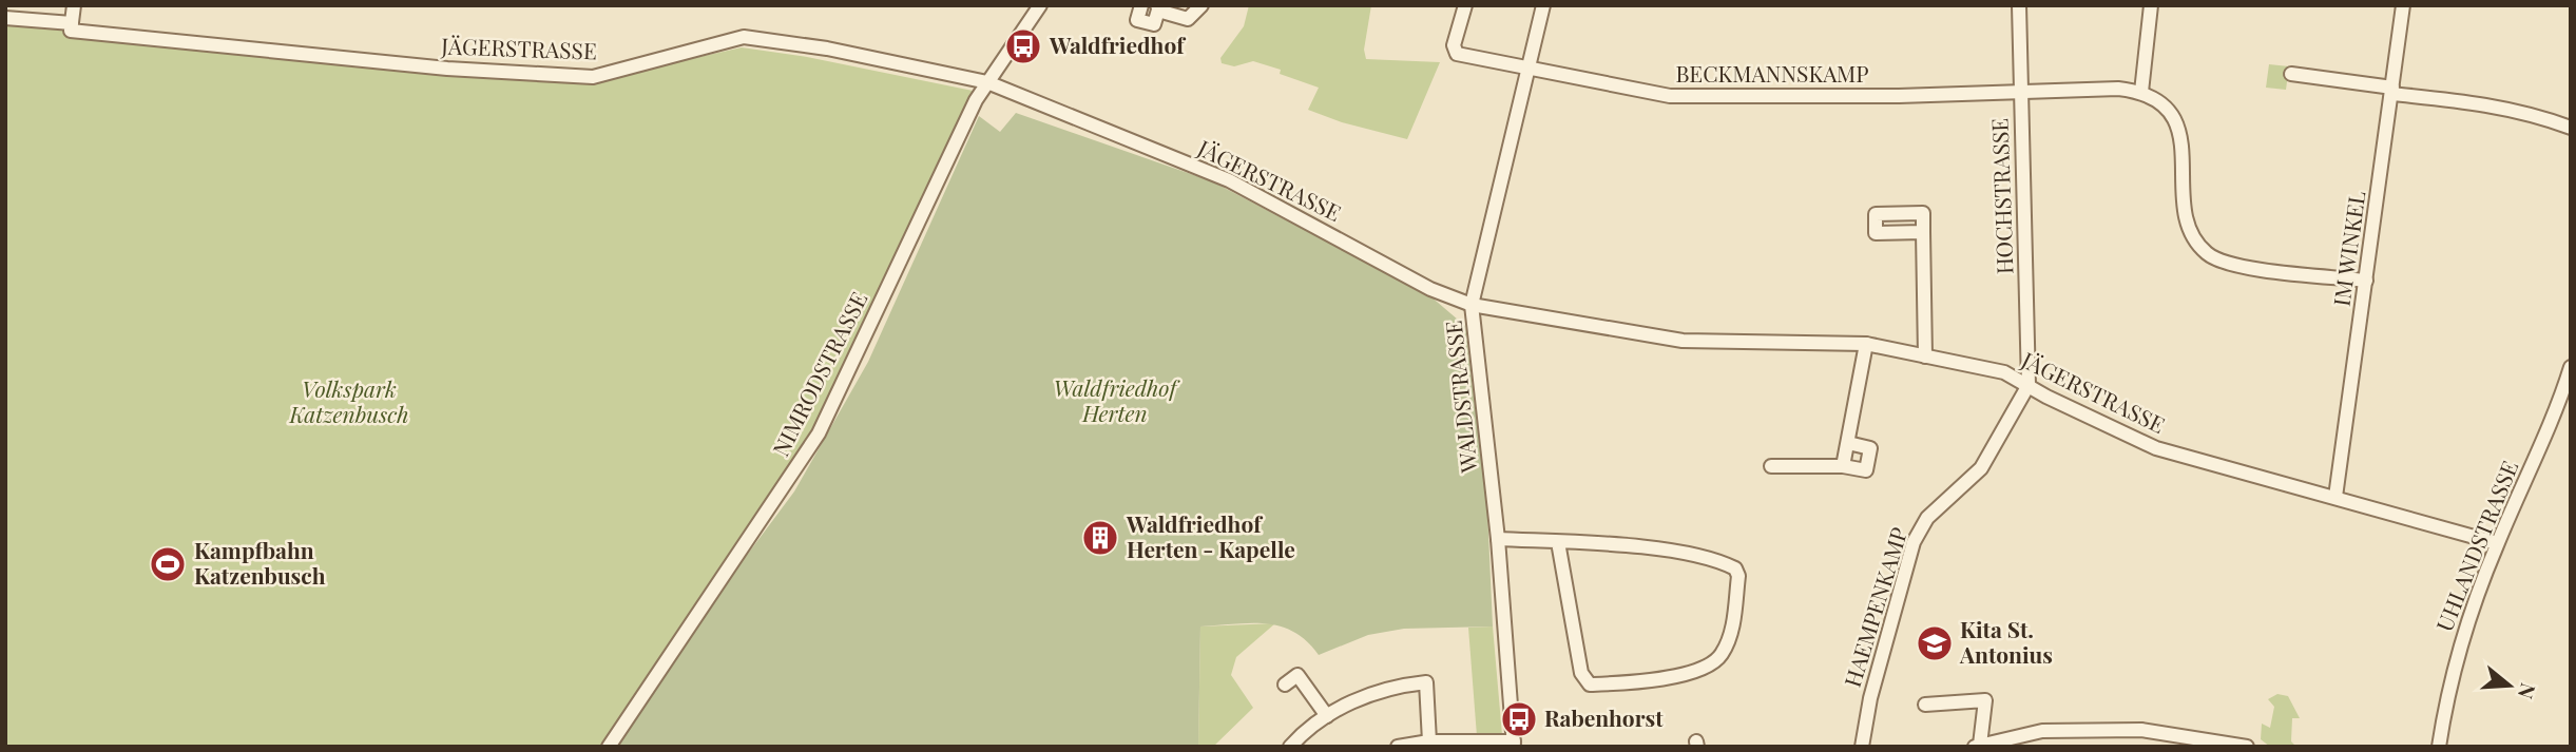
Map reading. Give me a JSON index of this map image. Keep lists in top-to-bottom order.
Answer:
{
  "streets": {
    "street": [
      "JÄGERSTRASSE",
      "BECKMANNSKAMP",
      "HOCHSTRASSE",
      "IM WINKEL",
      "NIMRODSTRASSE",
      "WALDSTRASSE",
      "UHLANDSTRASSE",
      "HAEMPENKAMP"
    ]
  },
  "crossings": [
    ["JÄGERSTRASSE", "HOCHSTRASSE"],
    ["JÄGERSTRASSE", "IM WINKEL"],
    ["JÄGERSTRASSE", "NIMRODSTRASSE"],
    ["JÄGERSTRASSE", "WALDSTRASSE"],
    ["JÄGERSTRASSE", "UHLANDSTRASSE"],
    ["JÄGERSTRASSE", "HAEMPENKAMP"],
    ["BECKMANNSKAMP", "HOCHSTRASSE"],
    ["BECKMANNSKAMP", "WALDSTRASSE"],
    ["HOCHSTRASSE", "HAEMPENKAMP"]
  ],
  "parks": ["Waldfriedhof Herten", "Volkspark Katzenbusch"],
  "places": {
    "bus stop": ["Waldfriedhof", "Rabenhorst"],
    "building": ["Waldfriedhof Herten - Kapelle"],
    "sports": ["Kampfbahn Katzenbusch"],
    "school or university": ["Kita St. Antonius"]
  },
  "north": "right"
}
